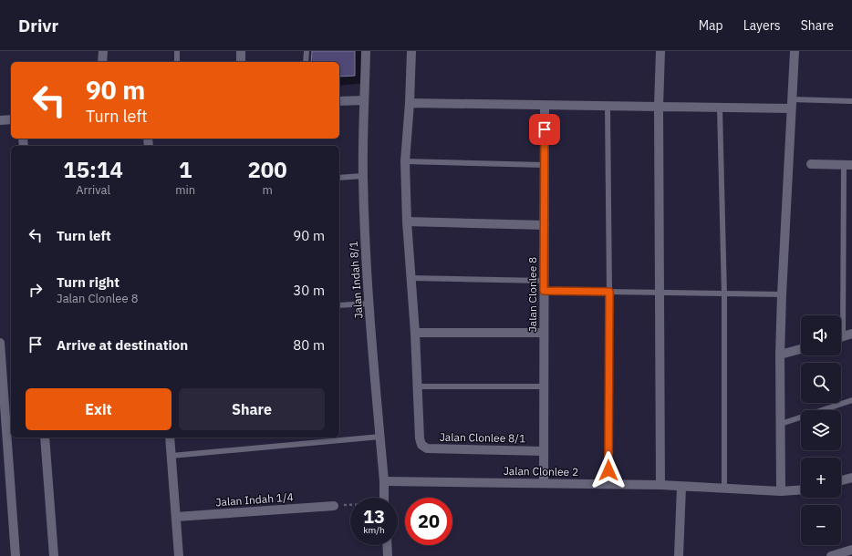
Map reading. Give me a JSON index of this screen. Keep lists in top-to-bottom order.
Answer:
{
  "streets": {
    "street": [
      "Jalan Indah 8/1",
      "Jalan Clonlee 8",
      "Jalan Clonlee 8/1",
      "Jalan Clonlee 2",
      "Jalan Indah 1/4"
    ]
  },
  "crossings": [
    ["Jalan Indah 8/1", "Jalan Clonlee 2"],
    ["Jalan Clonlee 8", "Jalan Clonlee 8/1"],
    ["Jalan Clonlee 8", "Jalan Clonlee 2"]
  ],
  "page": {
    "header": "Drivr",
    "nav": ["Map", "Layers", "Share"],
    "turn": ["90 m", "Turn left"],
    "eta": [
      "15:14",
      "Arrival",
      "1",
      "min",
      "200",
      "m"
    ],
    "list": [
      {
        "name": "Turn left",
        "value": "90 m"
      },
      {
        "name": "Turn right",
        "note": "Jalan Clonlee 8",
        "value": "30 m"
      },
      {
        "name": "Arrive at destination",
        "value": "80 m"
      }
    ],
    "map_buttons": ["+", "−"],
    "buttons": ["Exit", "Share"],
    "speed": "13 km/h",
    "limit": "20"
  }
}
